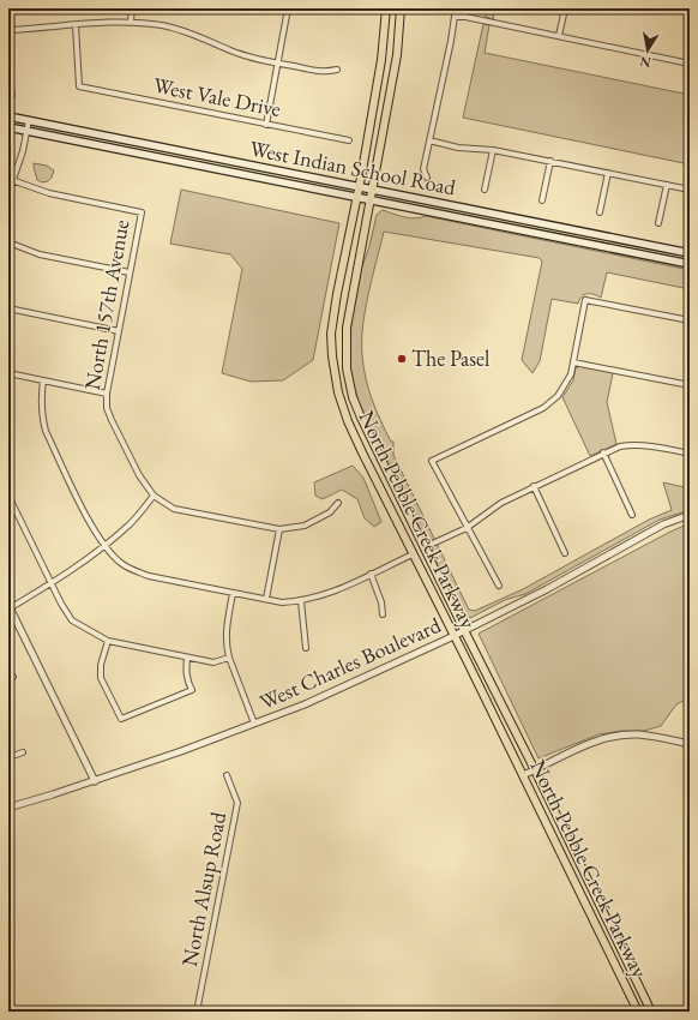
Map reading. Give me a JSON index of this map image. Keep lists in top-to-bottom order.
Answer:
{
  "streets": {
    "main road": ["West Indian School Road", "North Pebble Creek Parkway"],
    "street": [
      "West Vale Drive",
      "North 157th Avenue",
      "West Charles Boulevard",
      "North Alsup Road"
    ]
  },
  "crossings": [
    ["West Indian School Road", "North Pebble Creek Parkway"],
    ["North Pebble Creek Parkway", "West Charles Boulevard"]
  ],
  "places": ["The Pasel"],
  "north": "bottom"
}
